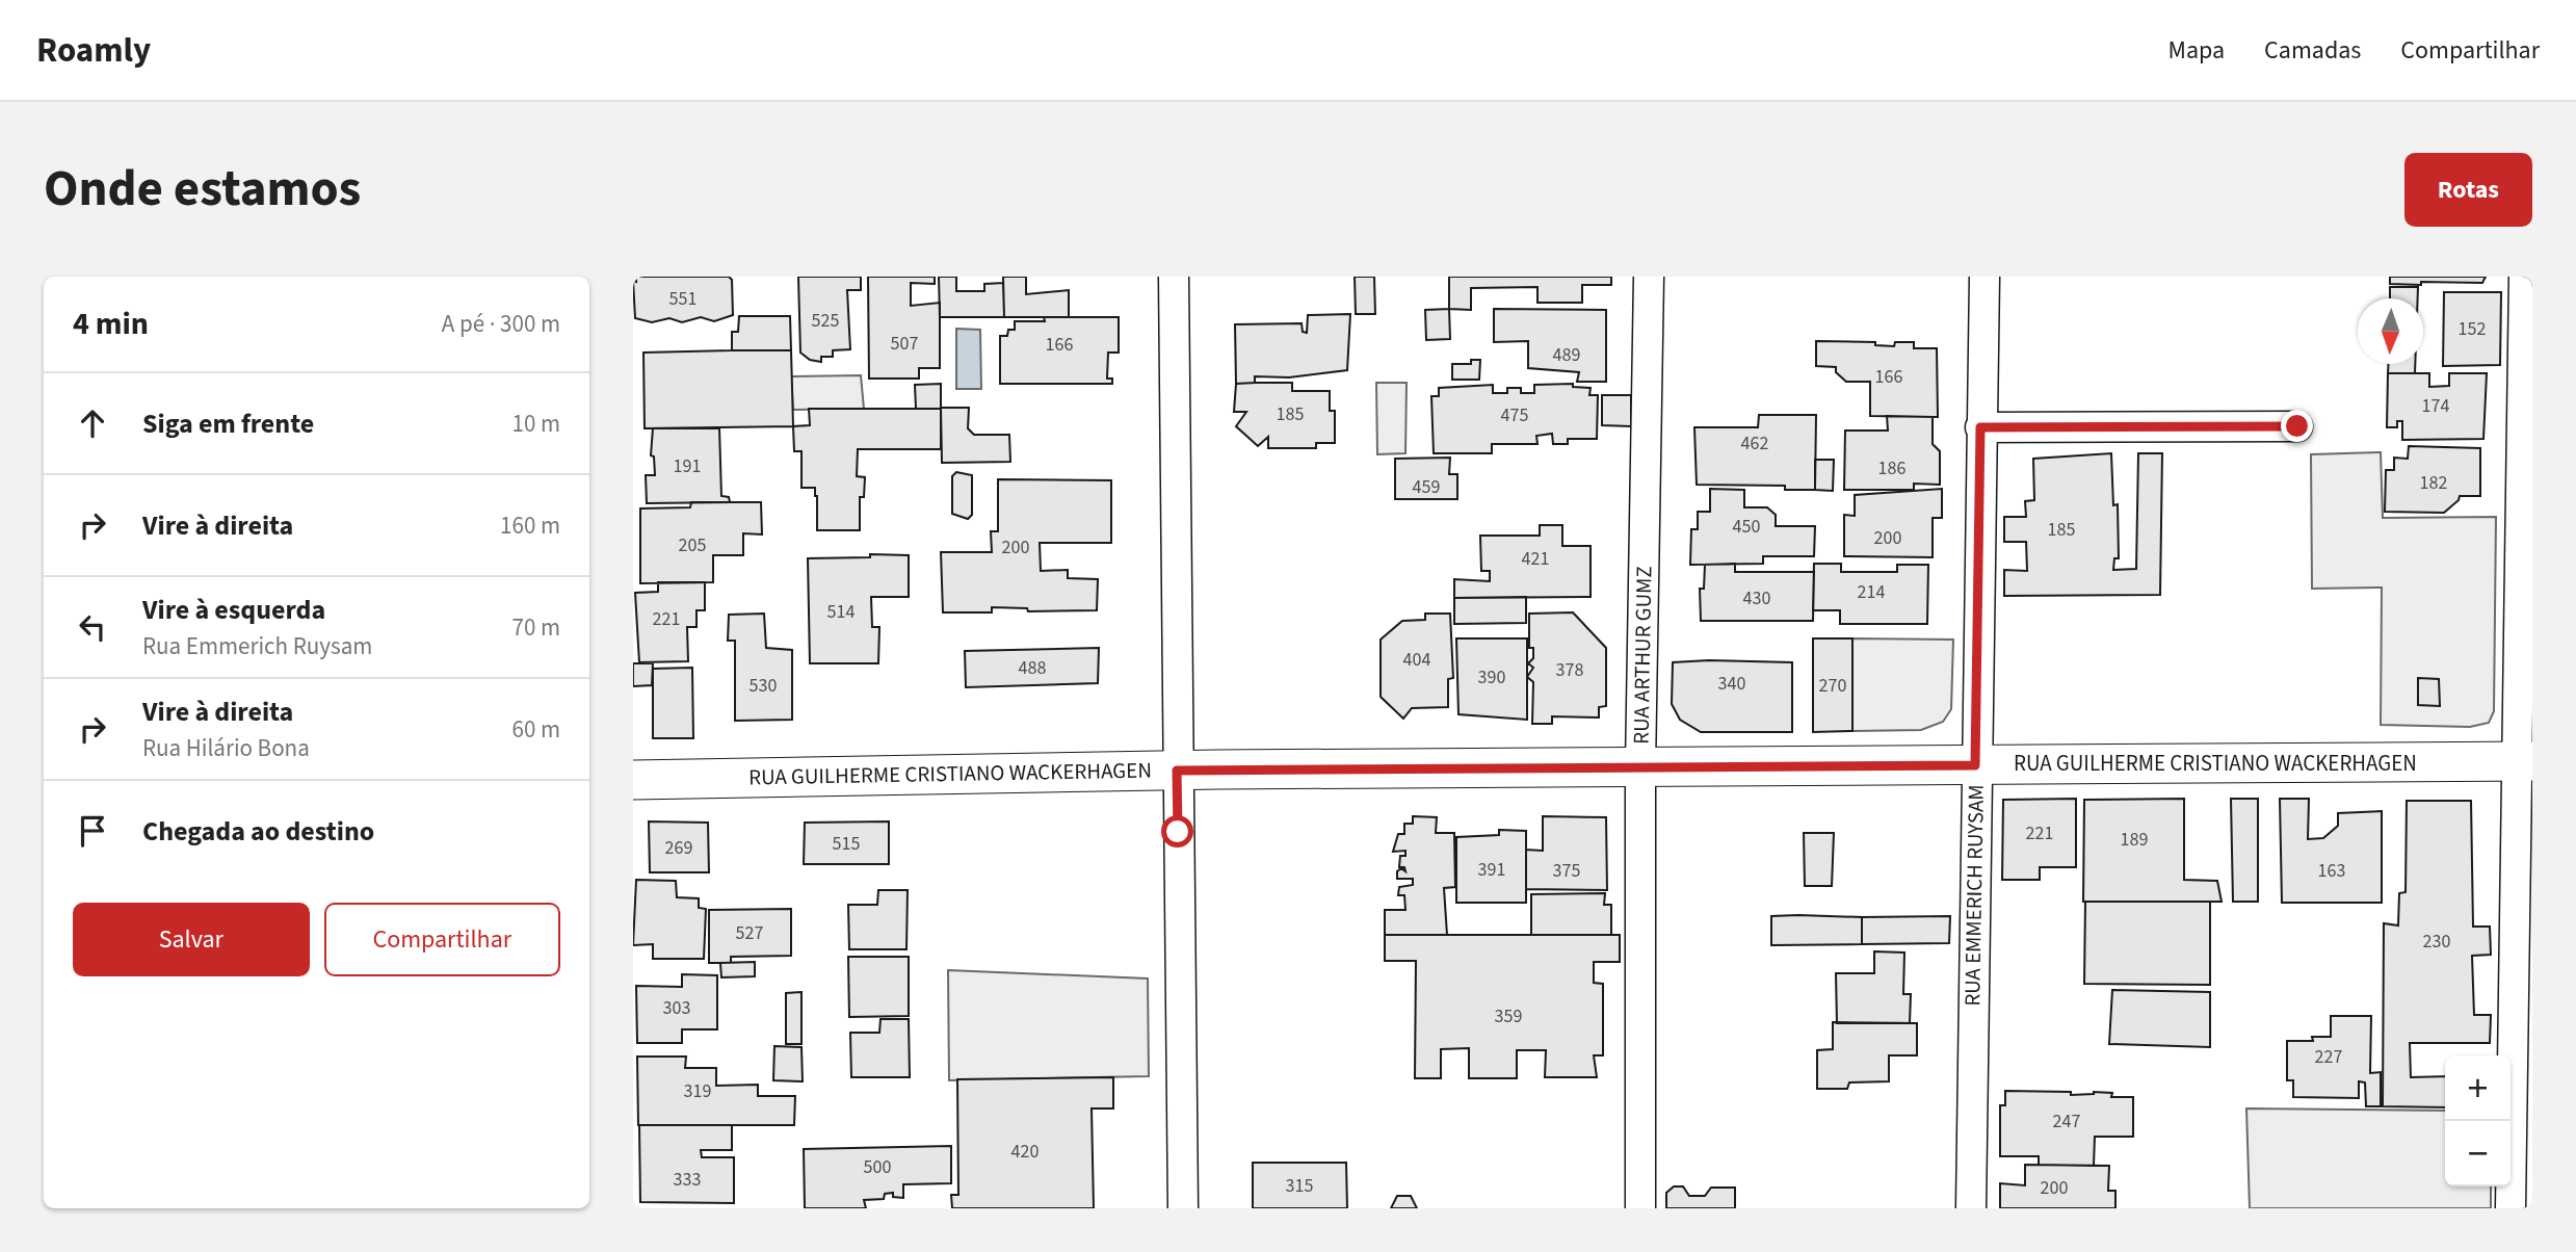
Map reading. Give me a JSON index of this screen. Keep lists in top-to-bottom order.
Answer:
{
  "streets": {
    "street": ["RUA ARTHUR GUMZ", "RUA GUILHERME CRISTIANO WACKERHAGEN", "RUA EMMERICH RUYSAM"]
  },
  "crossings": [
    ["RUA ARTHUR GUMZ", "RUA GUILHERME CRISTIANO WACKERHAGEN"],
    ["RUA GUILHERME CRISTIANO WACKERHAGEN", "RUA EMMERICH RUYSAM"]
  ],
  "house_numbers": [
    "551",
    "525",
    "152",
    "507",
    "166",
    "489",
    "166",
    "174",
    "185",
    "475",
    "462",
    "191",
    "186",
    "182",
    "459",
    "450",
    "185",
    "200",
    "205",
    "200",
    "421",
    "214",
    "430",
    "514",
    "221",
    "404",
    "488",
    "378",
    "390",
    "340",
    "530",
    "270",
    "221",
    "189",
    "515",
    "269",
    "391",
    "375",
    "163",
    "527",
    "230",
    "303",
    "359",
    "227",
    "319",
    "247",
    "420",
    "500",
    "333",
    "315",
    "200"
  ],
  "north": "bottom",
  "page": {
    "header": "Roamly",
    "nav": ["Mapa", "Camadas", "Compartilhar"],
    "title": "Onde estamos",
    "buttons": [
      "Rotas",
      ["Salvar", "Compartilhar"]
    ],
    "heading": ["4 min", "A pé · 300 m"],
    "list": [
      ["Siga em frente", "10 m"],
      ["Vire à direita", "160 m"],
      ["Vire à esquerda", "Rua Emmerich Ruysam", "70 m"],
      ["Vire à direita", "Rua Hilário Bona", "60 m"],
      "Chegada ao destino"
    ],
    "map_buttons": ["+", "−"]
  }
}
